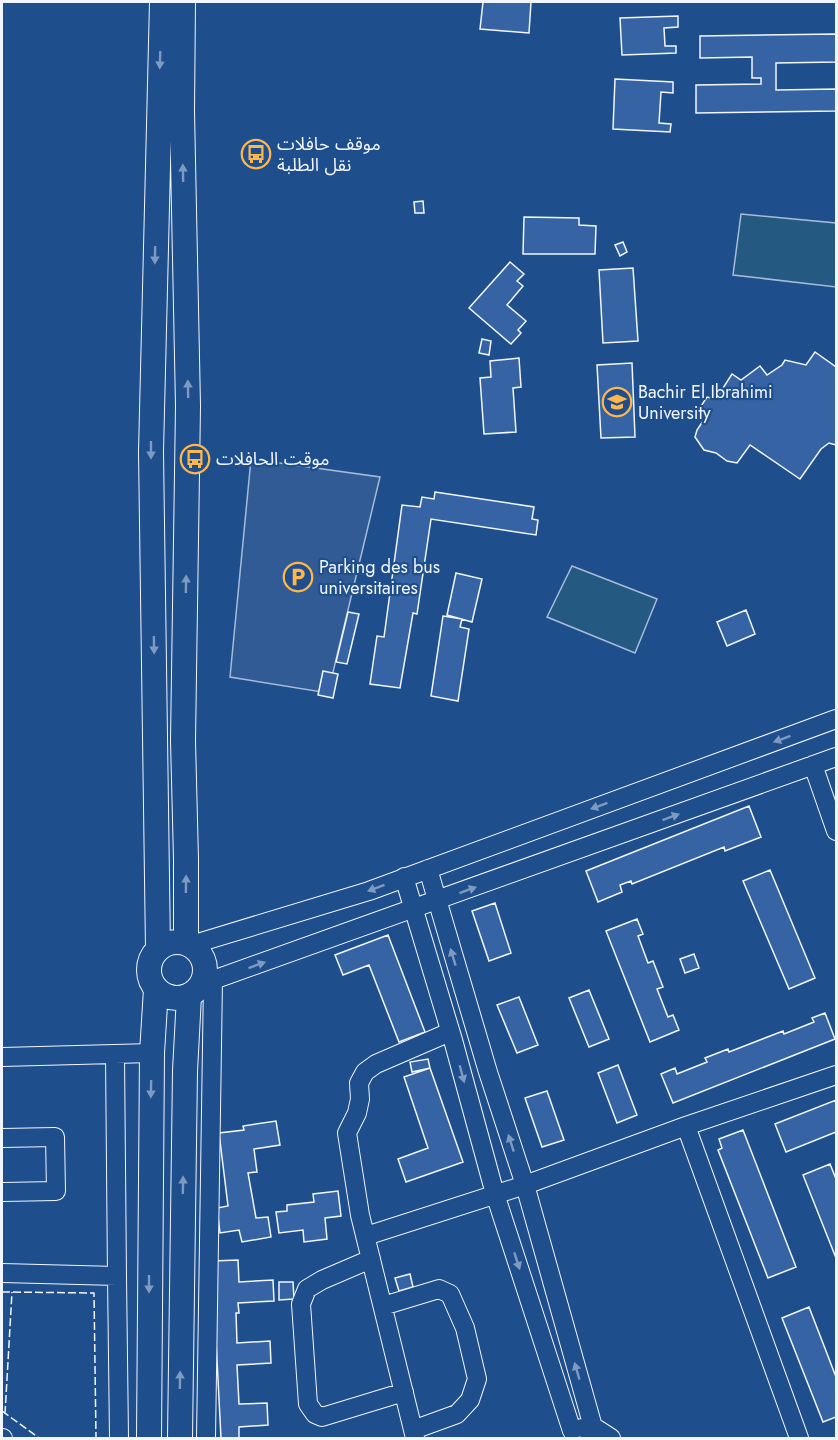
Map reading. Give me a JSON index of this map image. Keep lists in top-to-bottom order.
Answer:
{
  "places": {
    "bus stop": ["موقف حافلات نقل الطلبة", "موقت الحافلات"],
    "school or university": ["Bachir El Ibrahimi University"],
    "parking": ["Parking des bus universitaires"]
  }
}
